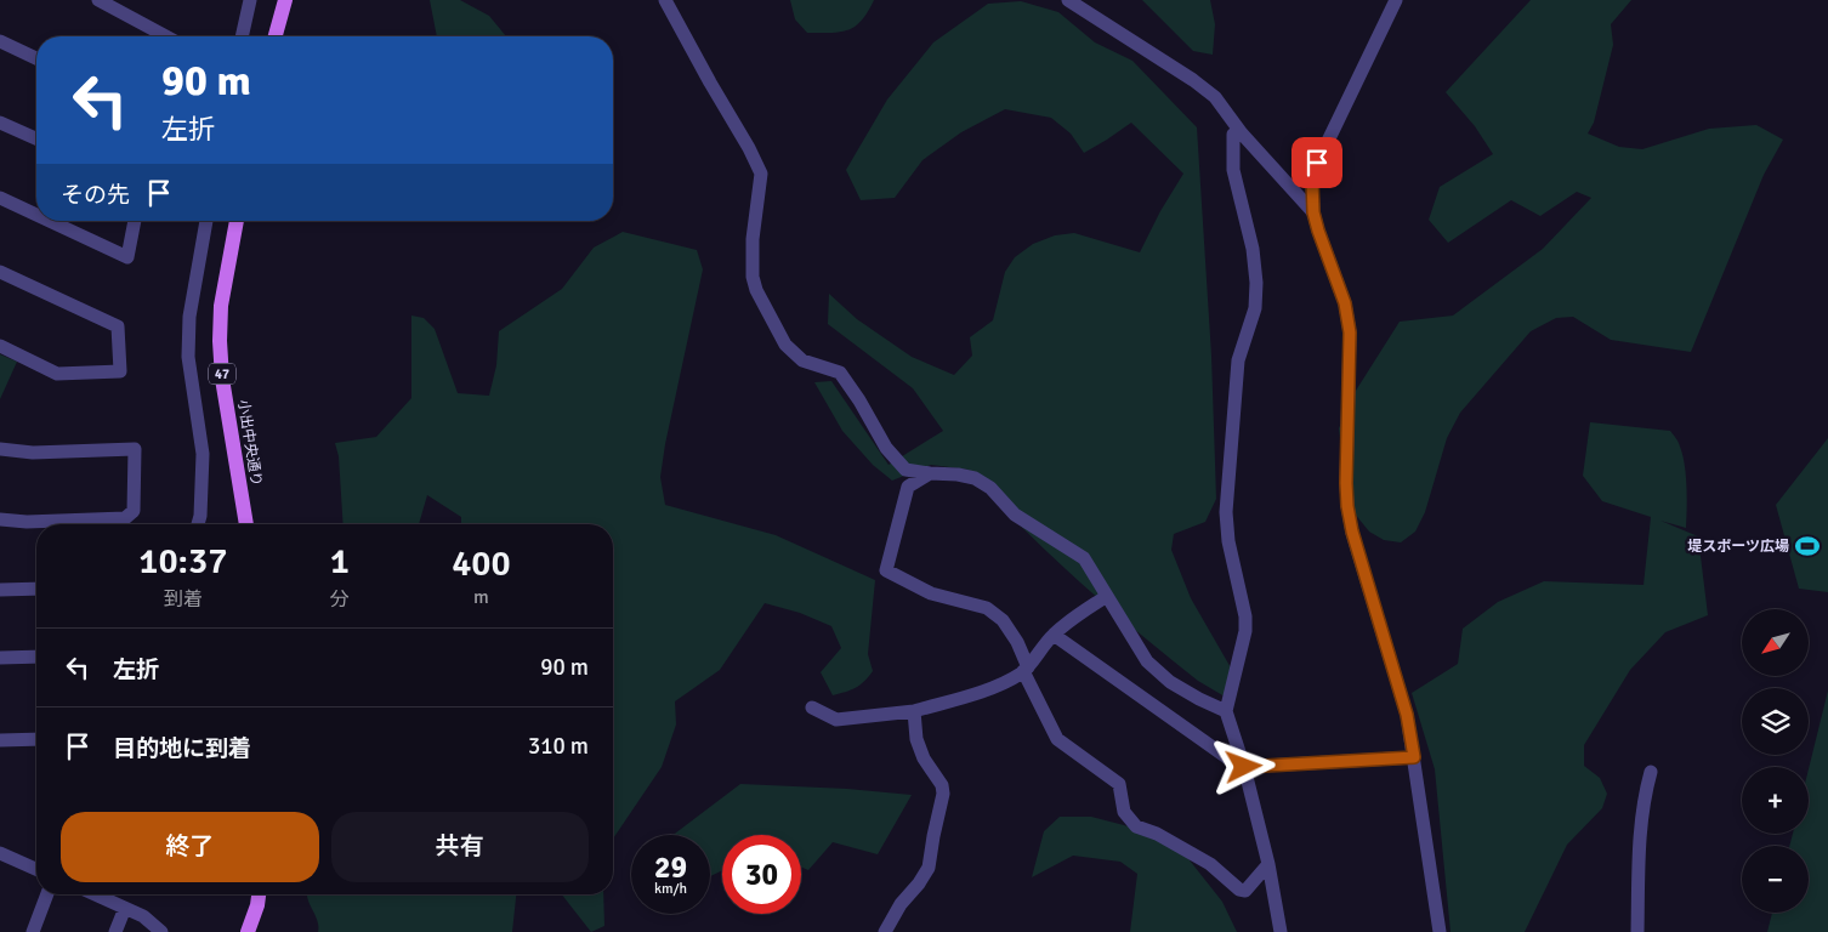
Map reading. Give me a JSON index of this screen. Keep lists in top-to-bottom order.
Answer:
{
  "streets": {
    "main road": ["47", "小出中央通り"]
  },
  "places": {
    "sports": ["堤スポーツ広場"]
  },
  "north": "bottom left",
  "page": {
    "turn": ["90 m", "左折"],
    "then": "その先",
    "eta": [
      "10:37",
      "到着",
      "1",
      "分",
      "400",
      "m"
    ],
    "map_buttons": ["+", "−"],
    "list": [
      {
        "name": "左折",
        "value": "90 m"
      },
      {
        "name": "目的地に到着",
        "value": "310 m"
      }
    ],
    "buttons": ["終了", "共有"],
    "speed": "29 km/h",
    "limit": "30"
  }
}
